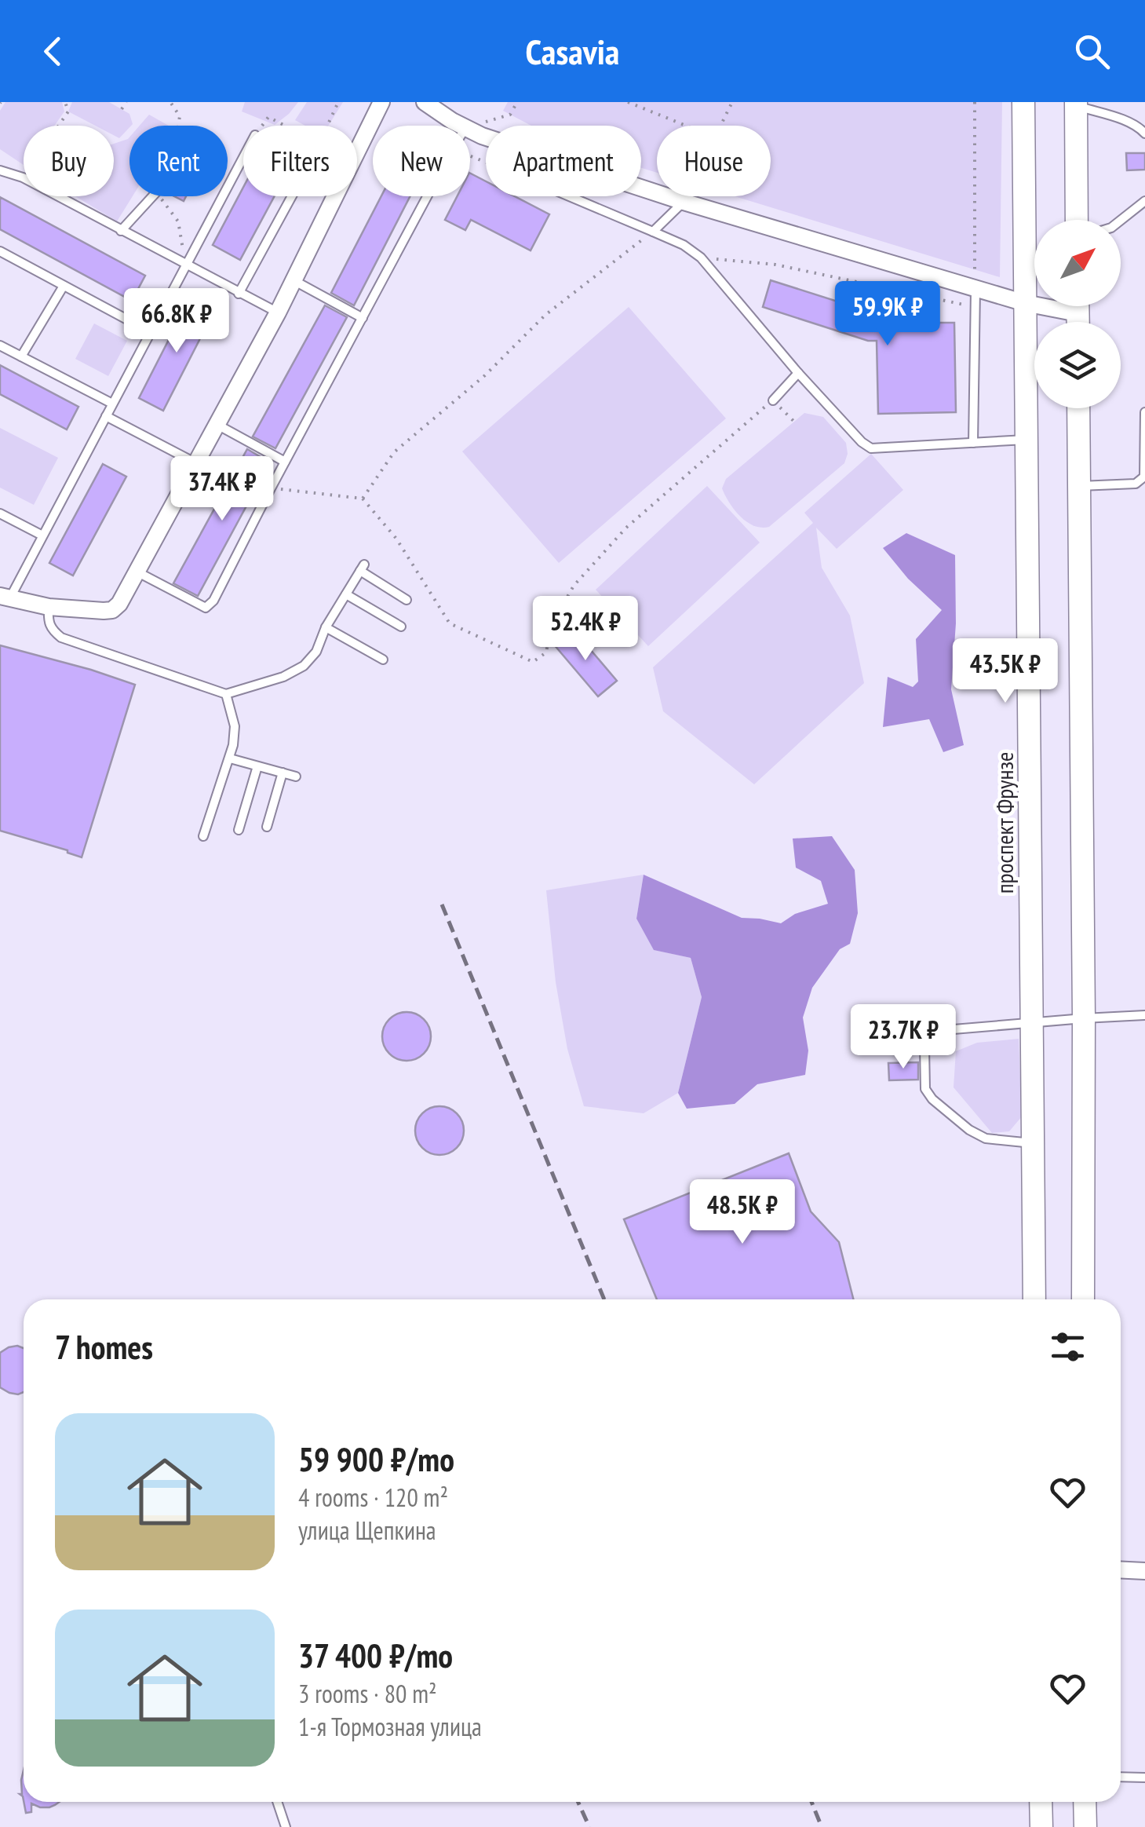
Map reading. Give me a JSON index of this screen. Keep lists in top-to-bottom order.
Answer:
{
  "streets": {
    "main road": ["проспект Фрунзе"]
  },
  "north": "top right",
  "page": {
    "header": "Casavia",
    "chip": [
      "Buy",
      "Rent",
      "Filters",
      "New",
      "Apartment",
      "House"
    ],
    "price": [
      "59.9K ₽",
      "66.8K ₽",
      "37.4K ₽",
      "52.4K ₽",
      "43.5K ₽",
      "23.7K ₽",
      "48.5K ₽"
    ],
    "heading": "7 homes",
    "list": [
      {
        "name": "59 900 ₽/mo",
        "note": "4 rooms · 120 m² · улица Щепкина"
      },
      {
        "name": "37 400 ₽/mo",
        "note": "3 rooms · 80 m² · 1-я Тормозная улица"
      }
    ]
  }
}
